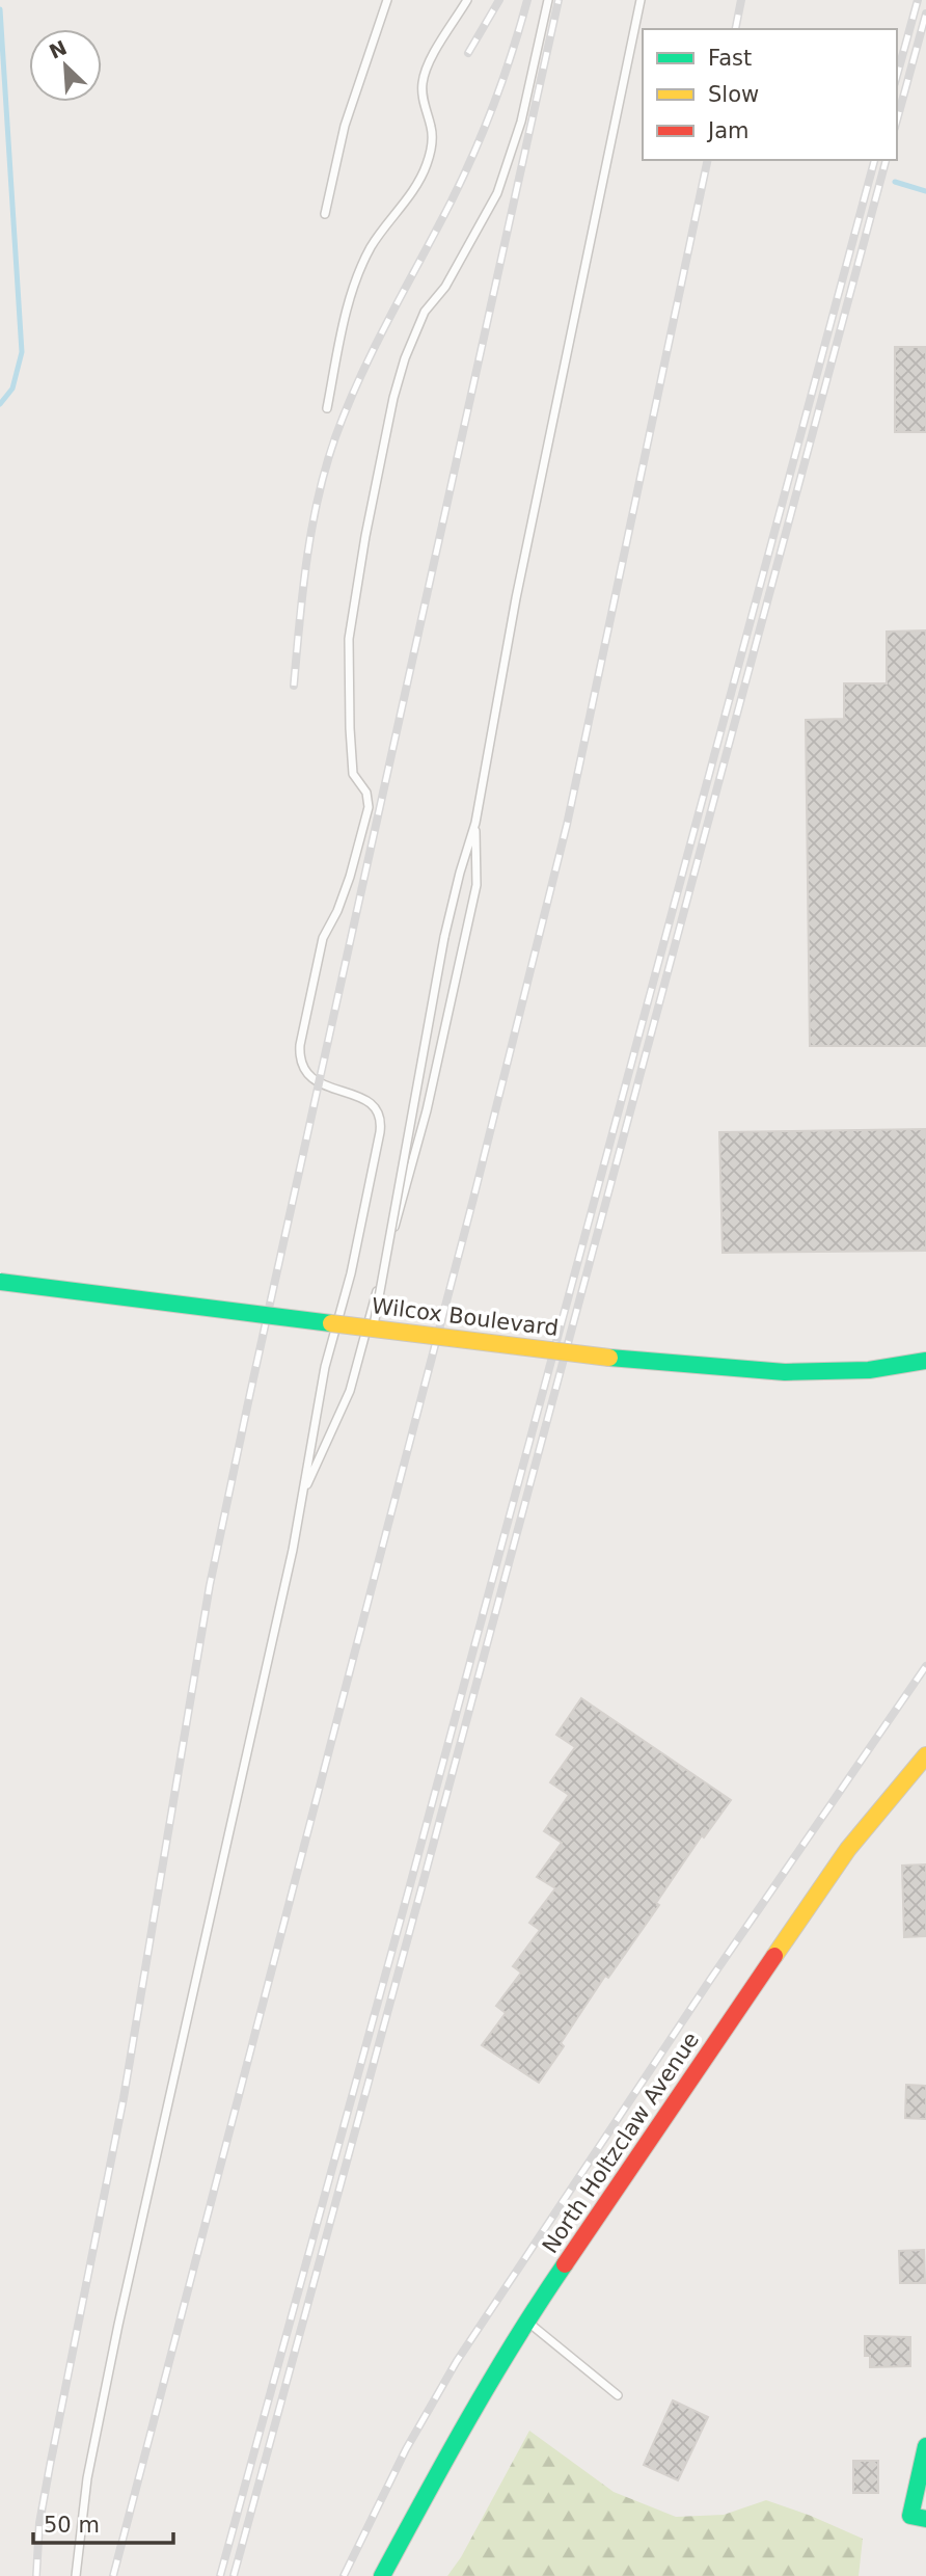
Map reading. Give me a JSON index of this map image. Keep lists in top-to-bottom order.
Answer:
{
  "streets": {
    "main road": ["Wilcox Boulevard", "North Holtzclaw Avenue"]
  },
  "legend": ["Fast", "Slow", "Jam"],
  "scale_bar": "50 m",
  "north": "top left"
}
